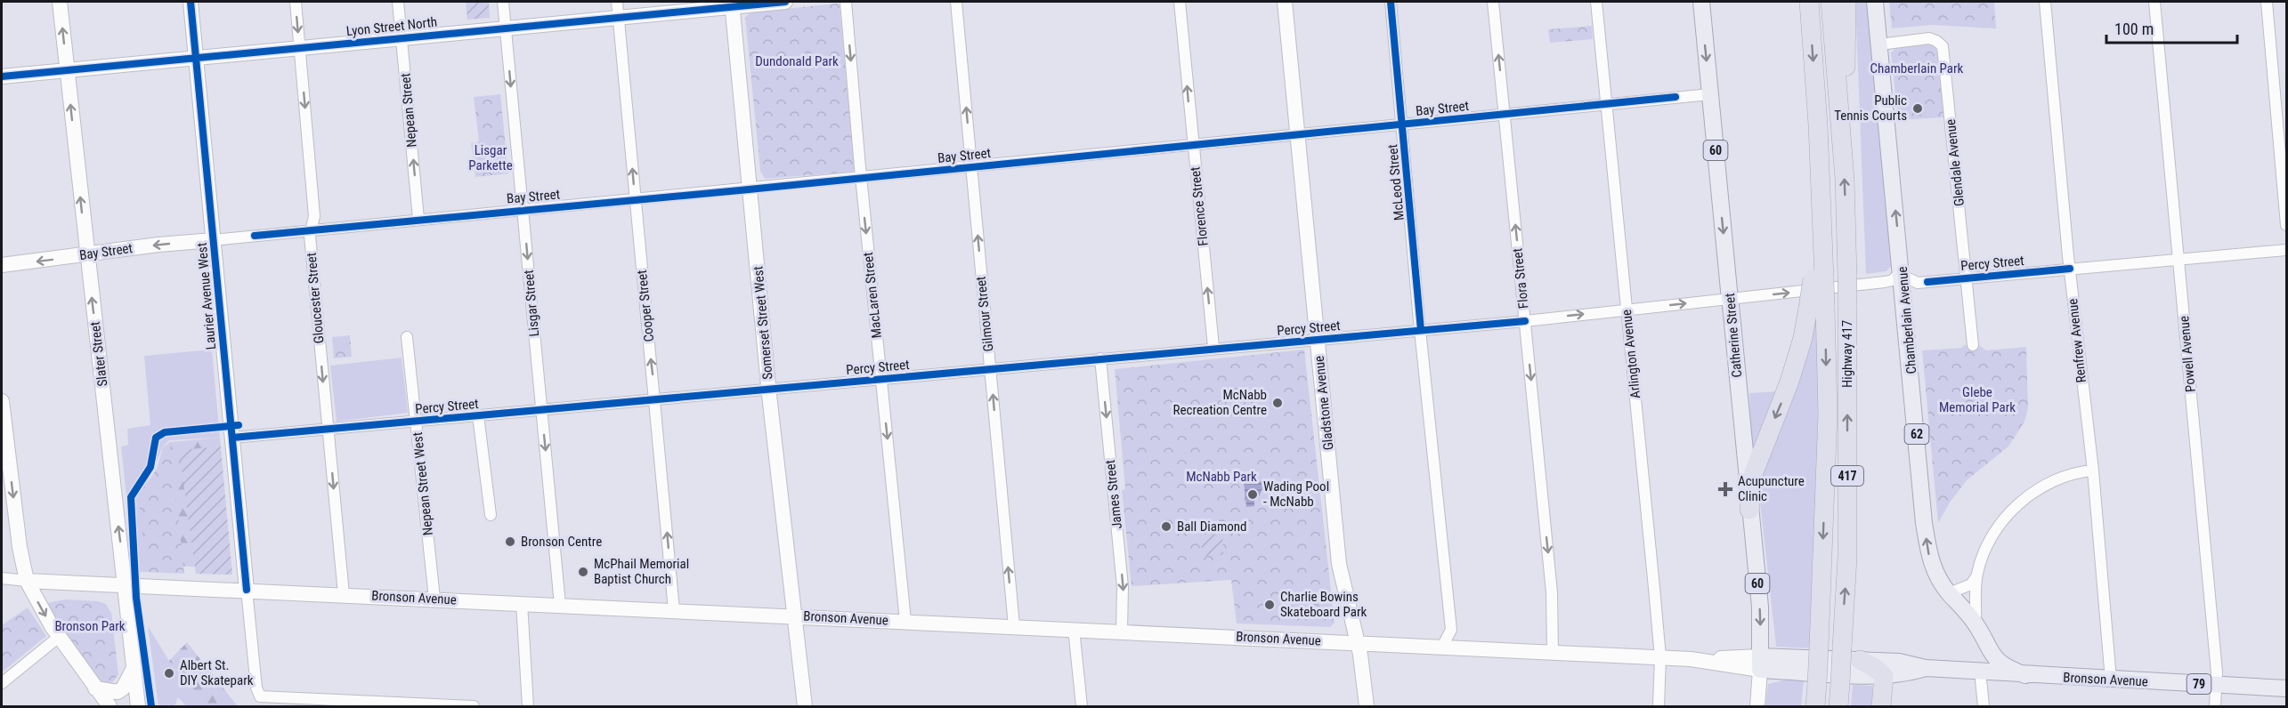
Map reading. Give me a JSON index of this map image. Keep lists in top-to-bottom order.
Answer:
{
  "streets": {
    "highway": ["Highway 417", "417"],
    "main road": [
      "Lyon Street North",
      "Bay Street",
      "60",
      "Laurier Avenue West",
      "Chamberlain Avenue",
      "Somerset Street West",
      "Catherine Street",
      "Slater Street",
      "Gladstone Avenue",
      "62",
      "Bronson Avenue",
      "79"
    ],
    "street": [
      "Nepean Street",
      "Glendale Avenue",
      "McLeod Street",
      "Florence Street",
      "Percy Street",
      "Flora Street",
      "MacLaren Street",
      "Gloucester Street",
      "Lisgar Street",
      "Cooper Street",
      "Gilmour Street",
      "Renfrew Avenue",
      "Arlington Avenue",
      "Powell Avenue",
      "Nepean Street West",
      "James Street"
    ]
  },
  "crossings": [
    ["Lyon Street North", "Nepean Street"],
    ["Lyon Street North", "Laurier Avenue West"],
    ["Lyon Street North", "Gloucester Street"],
    ["Lyon Street North", "Lisgar Street"],
    ["Lyon Street North", "Cooper Street"],
    ["Lyon Street North", "Somerset Street West"],
    ["Lyon Street North", "Slater Street"],
    ["Bay Street", "Nepean Street"],
    ["Bay Street", "McLeod Street"],
    ["Bay Street", "Florence Street"],
    ["Bay Street", "Flora Street"],
    ["Bay Street", "MacLaren Street"],
    ["Bay Street", "Laurier Avenue West"],
    ["Bay Street", "Gloucester Street"],
    ["Bay Street", "Lisgar Street"],
    ["Bay Street", "Cooper Street"],
    ["Bay Street", "Gilmour Street"],
    ["Bay Street", "Somerset Street West"],
    ["Bay Street", "Catherine Street"],
    ["Bay Street", "Slater Street"],
    ["Bay Street", "Arlington Avenue"],
    ["Bay Street", "Gladstone Avenue"],
    ["Glendale Avenue", "Percy Street"],
    ["Glendale Avenue", "Chamberlain Avenue"],
    ["McLeod Street", "Percy Street"],
    ["McLeod Street", "Bronson Avenue"],
    ["Florence Street", "Percy Street"],
    ["Percy Street", "Flora Street"],
    ["Percy Street", "MacLaren Street"],
    ["Percy Street", "Laurier Avenue West"],
    ["Percy Street", "Gloucester Street"],
    ["Percy Street", "Lisgar Street"],
    ["Percy Street", "Cooper Street"],
    ["Percy Street", "Gilmour Street"],
    ["Percy Street", "Chamberlain Avenue"],
    ["Percy Street", "Somerset Street West"],
    ["Percy Street", "Catherine Street"],
    ["Percy Street", "Renfrew Avenue"],
    ["Percy Street", "Arlington Avenue"],
    ["Percy Street", "Powell Avenue"],
    ["Percy Street", "Gladstone Avenue"],
    ["Percy Street", "Nepean Street West"],
    ["Percy Street", "James Street"],
    ["Flora Street", "Bronson Avenue"],
    ["MacLaren Street", "Bronson Avenue"],
    ["Laurier Avenue West", "Bronson Avenue"],
    ["Gloucester Street", "Bronson Avenue"],
    ["Lisgar Street", "Bronson Avenue"],
    ["Cooper Street", "Bronson Avenue"],
    ["Gilmour Street", "Bronson Avenue"],
    ["Chamberlain Avenue", "Bronson Avenue"],
    ["Somerset Street West", "Bronson Avenue"],
    ["Catherine Street", "Bronson Avenue"],
    ["Renfrew Avenue", "Bronson Avenue"],
    ["Slater Street", "Bronson Avenue"],
    ["Arlington Avenue", "Bronson Avenue"],
    ["Powell Avenue", "Bronson Avenue"],
    ["Gladstone Avenue", "Bronson Avenue"],
    ["Nepean Street West", "Bronson Avenue"],
    ["James Street", "Bronson Avenue"]
  ],
  "one_way": [
    "Nepean Street",
    "Florence Street",
    "MacLaren Street",
    "Gloucester Street",
    "Lisgar Street",
    "Cooper Street",
    "Gilmour Street",
    "Chamberlain Avenue",
    "Catherine Street",
    "James Street"
  ],
  "parks": [
    "Dundonald Park",
    "Chamberlain Park",
    "Lisgar Parkette",
    "Glebe Memorial Park",
    "McNabb Park",
    "Bronson Park"
  ],
  "places": {
    "other": [
      "Public Tennis Courts",
      "McNabb Recreation Centre",
      "Wading Pool - McNabb",
      "Ball Diamond",
      "Bronson Centre",
      "McPhail Memorial Baptist Church",
      "Charlie Bowins Skateboard Park",
      "Albert St. DIY Skatepark"
    ],
    "health": ["Acupuncture Clinic"]
  },
  "scale_bar": "100 m"
}
